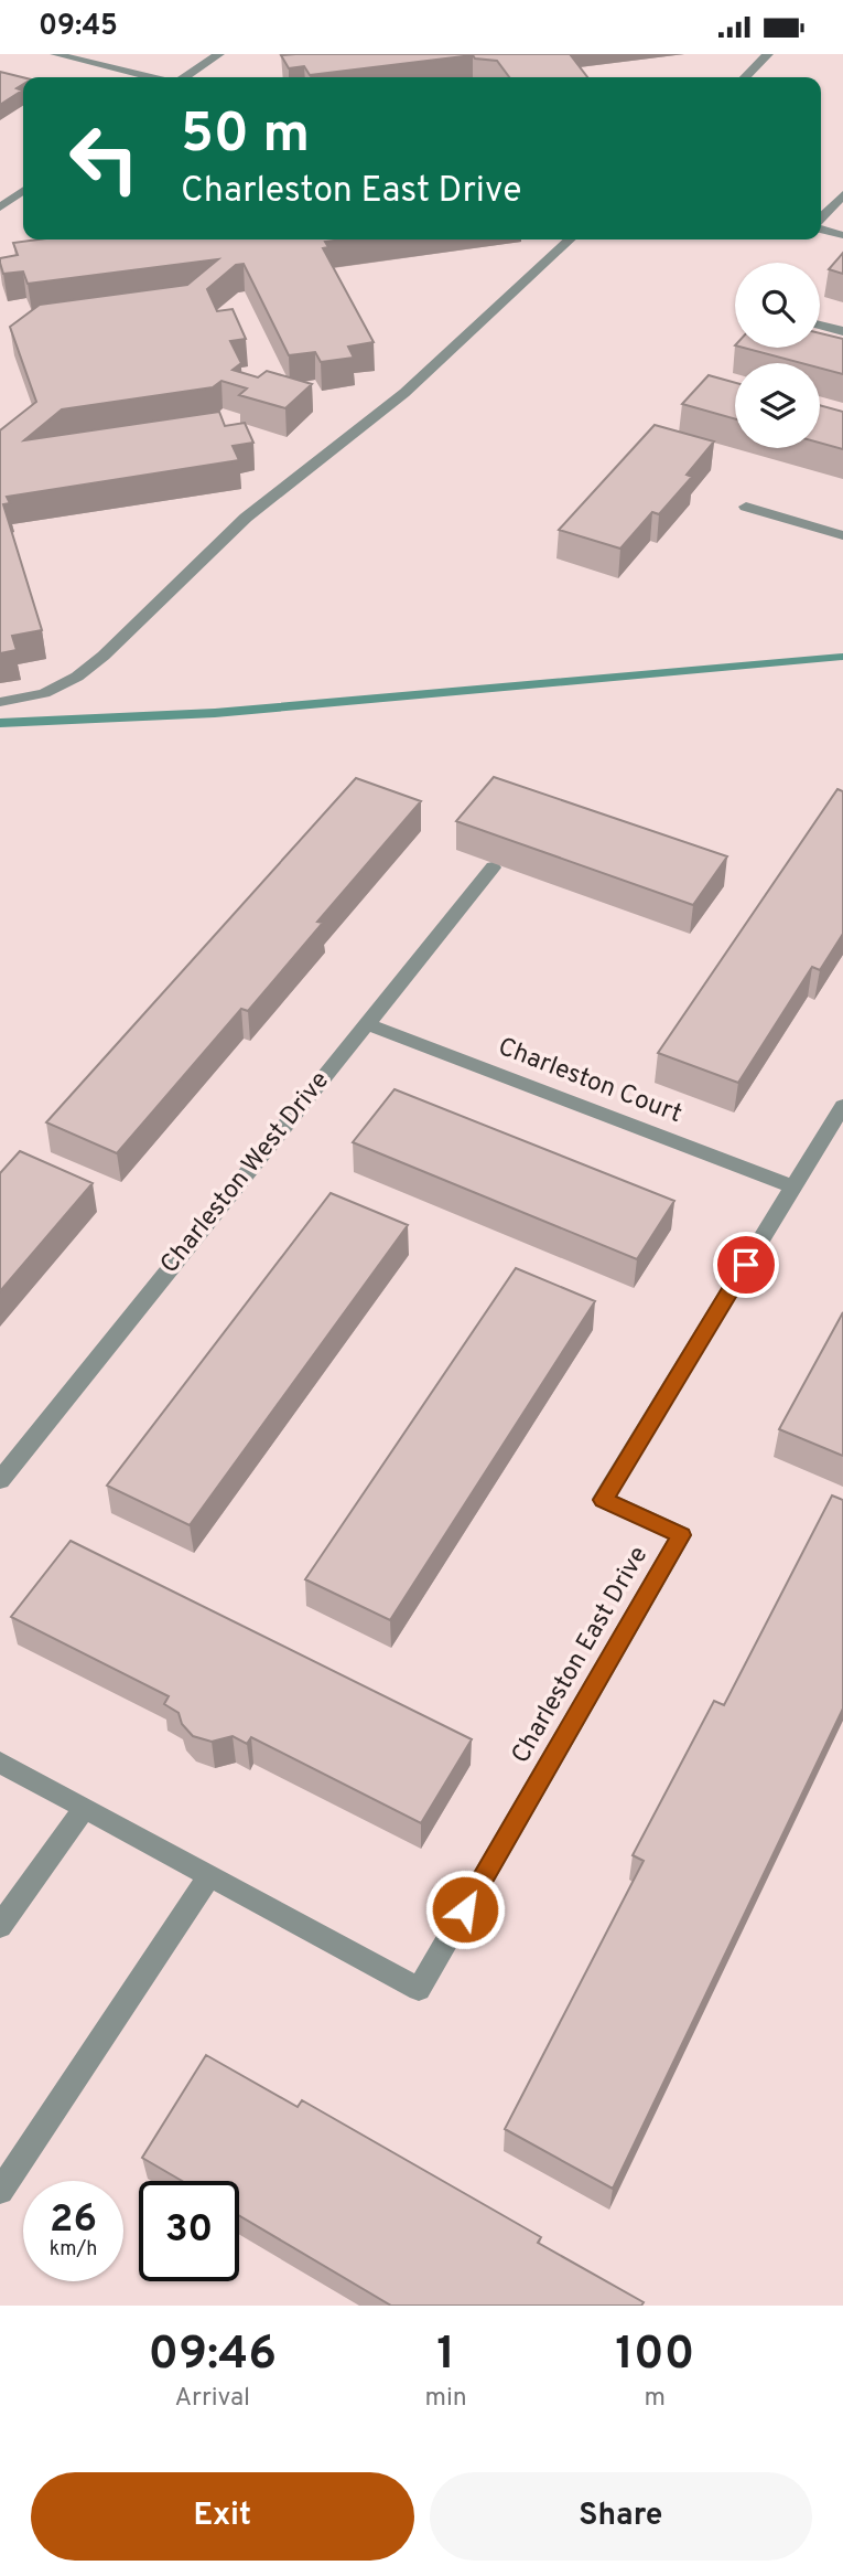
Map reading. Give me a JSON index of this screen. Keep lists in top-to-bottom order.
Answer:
{
  "streets": {
    "street": ["Charleston Court", "Charleston West Drive", "Charleston East Drive"]
  },
  "crossings": [
    ["Charleston Court", "Charleston West Drive"],
    ["Charleston Court", "Charleston East Drive"]
  ],
  "page": {
    "status": "09:45",
    "turn": ["50 m", "Charleston East Drive"],
    "speed": "26 km/h",
    "limit": "30",
    "eta": [
      "09:46",
      "Arrival",
      "1",
      "min",
      "100",
      "m"
    ],
    "buttons": ["Exit", "Share"]
  }
}
